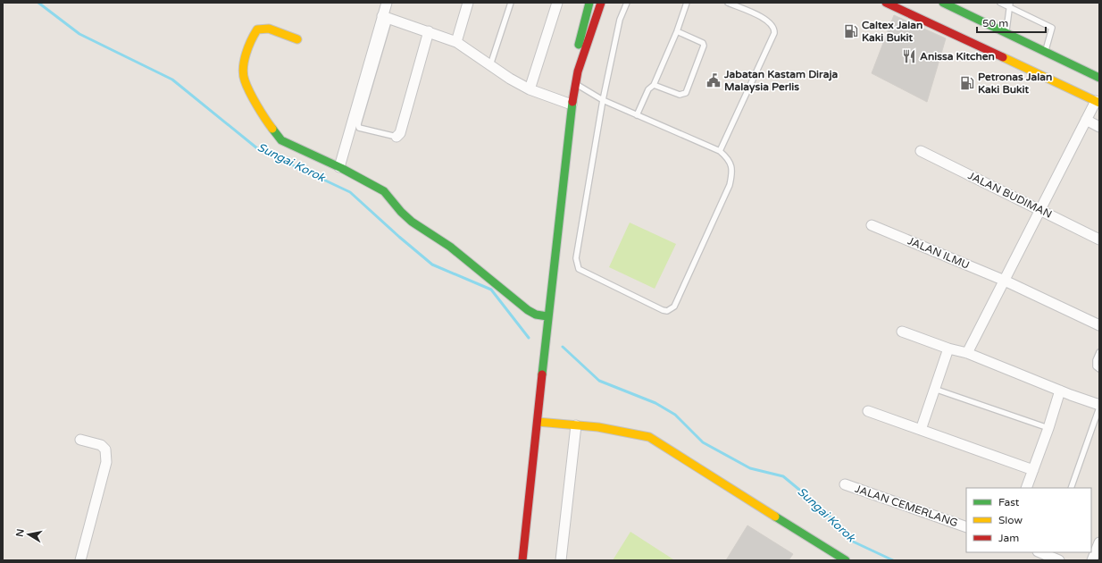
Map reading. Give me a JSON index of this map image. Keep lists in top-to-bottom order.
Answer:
{
  "streets": {
    "street": ["JALAN BUDIMAN", "JALAN ILMU", "JALAN CEMERLANG"]
  },
  "water": ["Sungai Korok"],
  "places": {
    "fuel station": ["Caltex Jalan Kaki Bukit", "Petronas Jalan Kaki Bukit"],
    "restaurant": ["Anissa Kitchen"],
    "public building": ["Jabatan Kastam Diraja Malaysia Perlis"]
  },
  "legend": ["Fast", "Slow", "Jam"],
  "scale_bar": "50 m",
  "north": "left"
}
